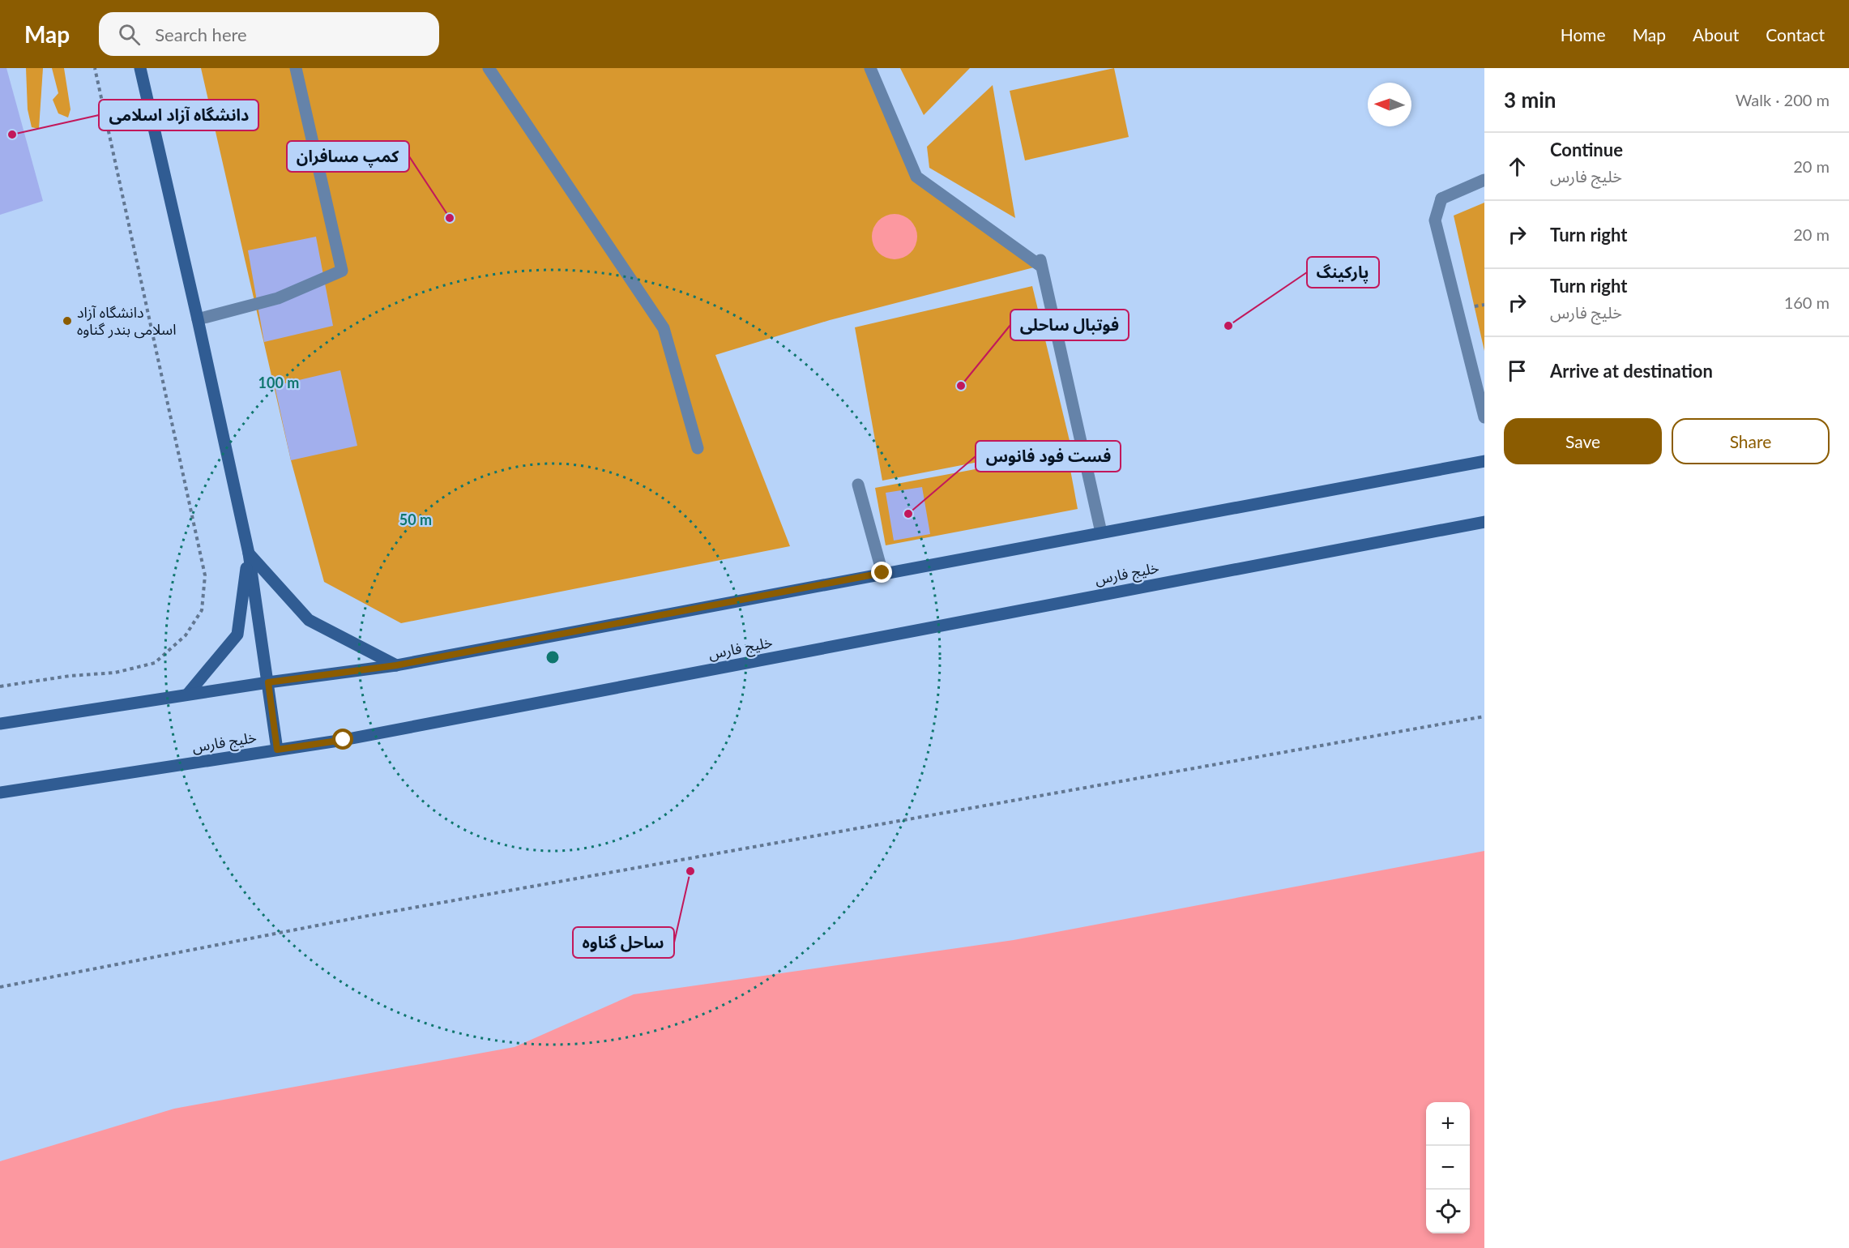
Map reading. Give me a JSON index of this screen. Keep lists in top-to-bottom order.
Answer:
{
  "streets": {
    "main road": ["خلیج فارس"]
  },
  "places": [
    "دانشگاه آزاد اسلامی",
    "کمپ مسافران",
    "دانشگاه آزاد اسلامی بندر گناوه",
    "پارکینگ",
    "فوتبال ساحلی",
    "فست فود فانوس",
    "ساحل گناوه"
  ],
  "north": "left",
  "page": {
    "header": "Map",
    "search": "Search here",
    "nav": [
      "Home",
      "Map",
      "About",
      "Contact"
    ],
    "heading": ["3 min", "Walk · 200 m"],
    "list": [
      ["Continue", "خلیج فارس", "20 m"],
      ["Turn right", "20 m"],
      ["Turn right", "خلیج فارس", "160 m"],
      "Arrive at destination"
    ],
    "buttons": ["Save", "Share"],
    "map_buttons": ["+", "−"]
  },
  "rings": ["100 m", "50 m"]
}
